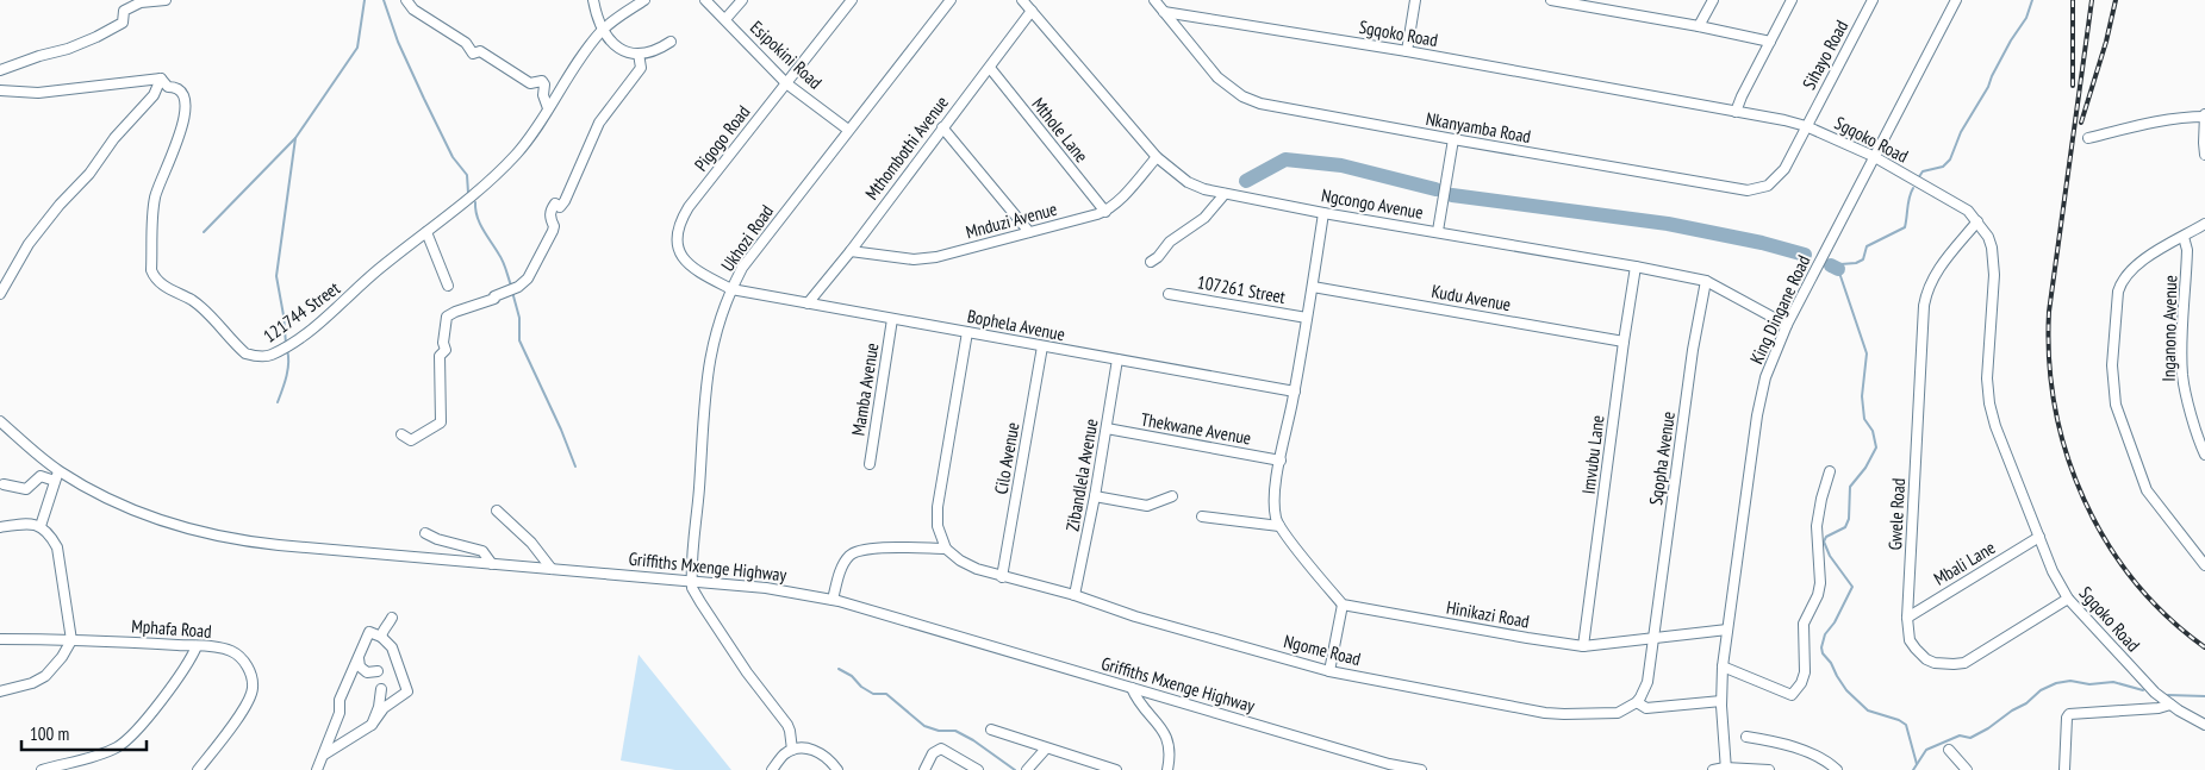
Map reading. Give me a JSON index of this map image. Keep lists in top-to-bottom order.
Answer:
{
  "streets": {
    "street": [
      "Sgqoko Road",
      "Esipokini Road",
      "Sihayo Road",
      "Nkanyamba Road",
      "Mthole Lane",
      "Pigogo Road",
      "Mthombothi Avenue",
      "Ngcongo Avenue",
      "Mnduzi Avenue",
      "Ukhozi Road",
      "107261 Street",
      "Kudu Avenue",
      "King Dingane Road",
      "121744 Street",
      "Bophela Avenue",
      "Inganono Avenue",
      "Mamba Avenue",
      "Thekwane Avenue",
      "Imvubu Lane",
      "Cilo Avenue",
      "Sqopha Avenue",
      "Zibandlela Avenue",
      "Gwele Road",
      "Mbali Lane",
      "Griffiths Mxenge Highway",
      "Hinikazi Road",
      "Mphafa Road",
      "Ngome Road"
    ]
  },
  "crossings": [
    ["Sgqoko Road", "Sihayo Road"],
    ["Sgqoko Road", "Nkanyamba Road"],
    ["Sgqoko Road", "King Dingane Road"],
    ["Sgqoko Road", "Gwele Road"],
    ["Sgqoko Road", "Mbali Lane"],
    ["Esipokini Road", "Pigogo Road"],
    ["Esipokini Road", "Ukhozi Road"],
    ["Sihayo Road", "Nkanyamba Road"],
    ["Mthole Lane", "Mthombothi Avenue"],
    ["Mthole Lane", "Mnduzi Avenue"],
    ["Pigogo Road", "Ukhozi Road"],
    ["Pigogo Road", "Bophela Avenue"],
    ["Mthombothi Avenue", "Ngcongo Avenue"],
    ["Mthombothi Avenue", "Mnduzi Avenue"],
    ["Mthombothi Avenue", "Bophela Avenue"],
    ["Ngcongo Avenue", "Mnduzi Avenue"],
    ["Ngcongo Avenue", "King Dingane Road"],
    ["Ngcongo Avenue", "Imvubu Lane"],
    ["Ngcongo Avenue", "Sqopha Avenue"],
    ["Ukhozi Road", "Bophela Avenue"],
    ["Ukhozi Road", "Griffiths Mxenge Highway"],
    ["Kudu Avenue", "Imvubu Lane"],
    ["King Dingane Road", "Hinikazi Road"],
    ["Bophela Avenue", "Mamba Avenue"],
    ["Bophela Avenue", "Cilo Avenue"],
    ["Bophela Avenue", "Zibandlela Avenue"],
    ["Thekwane Avenue", "Zibandlela Avenue"],
    ["Imvubu Lane", "Hinikazi Road"],
    ["Cilo Avenue", "Ngome Road"],
    ["Sqopha Avenue", "Hinikazi Road"],
    ["Zibandlela Avenue", "Ngome Road"],
    ["Gwele Road", "Mbali Lane"]
  ],
  "scale_bar": "100 m"
}
